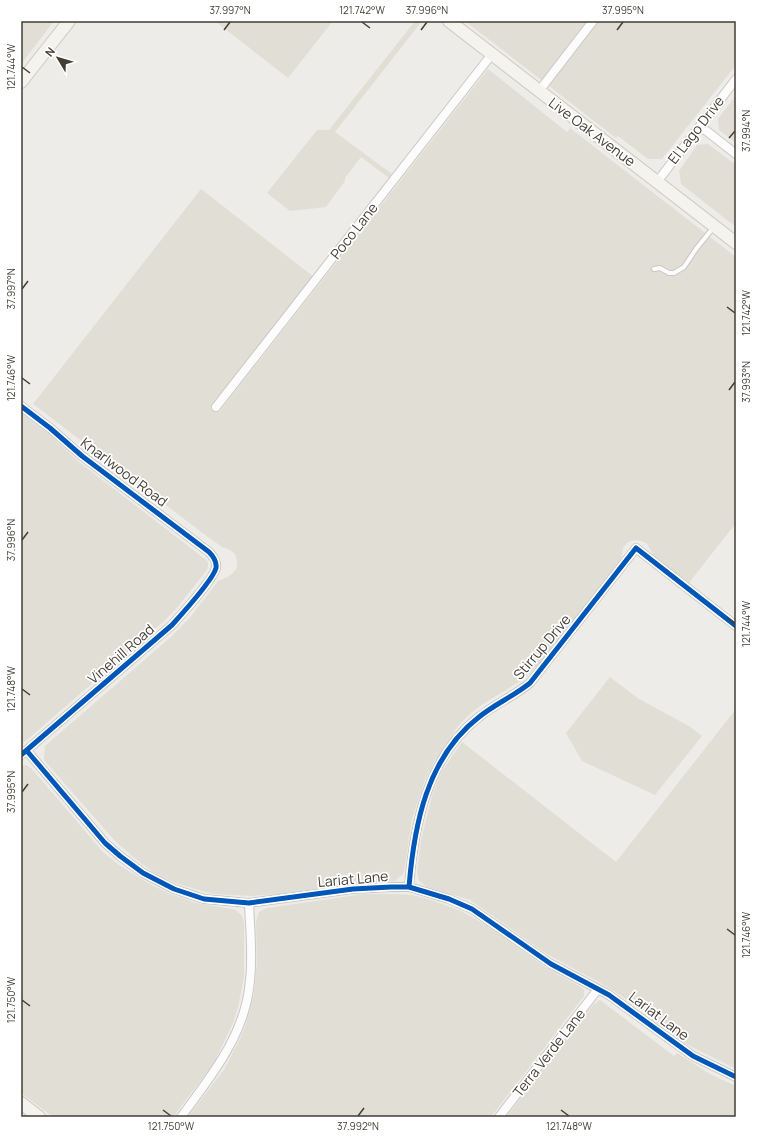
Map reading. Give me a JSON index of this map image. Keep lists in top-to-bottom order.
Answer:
{
  "streets": {
    "street": [
      "El Lago Drive",
      "Live Oak Avenue",
      "Poco Lane",
      "Knarlwood Road",
      "Stirrup Drive",
      "Vinehill Road",
      "Lariat Lane",
      "Terra Verde Lane"
    ]
  },
  "crossings": [
    ["El Lago Drive", "Live Oak Avenue"],
    ["Live Oak Avenue", "Poco Lane"],
    ["Knarlwood Road", "Vinehill Road"],
    ["Stirrup Drive", "Lariat Lane"],
    ["Vinehill Road", "Lariat Lane"],
    ["Lariat Lane", "Terra Verde Lane"]
  ],
  "north": "top left",
  "coordinates": [
    "37.997°N",
    "121.742°W",
    "37.996°N",
    "37.995°N",
    "121.744°W",
    "37.994°N",
    "121.746°W",
    "37.993°N",
    "121.748°W",
    "121.750°W",
    "37.992°N"
  ]
}
